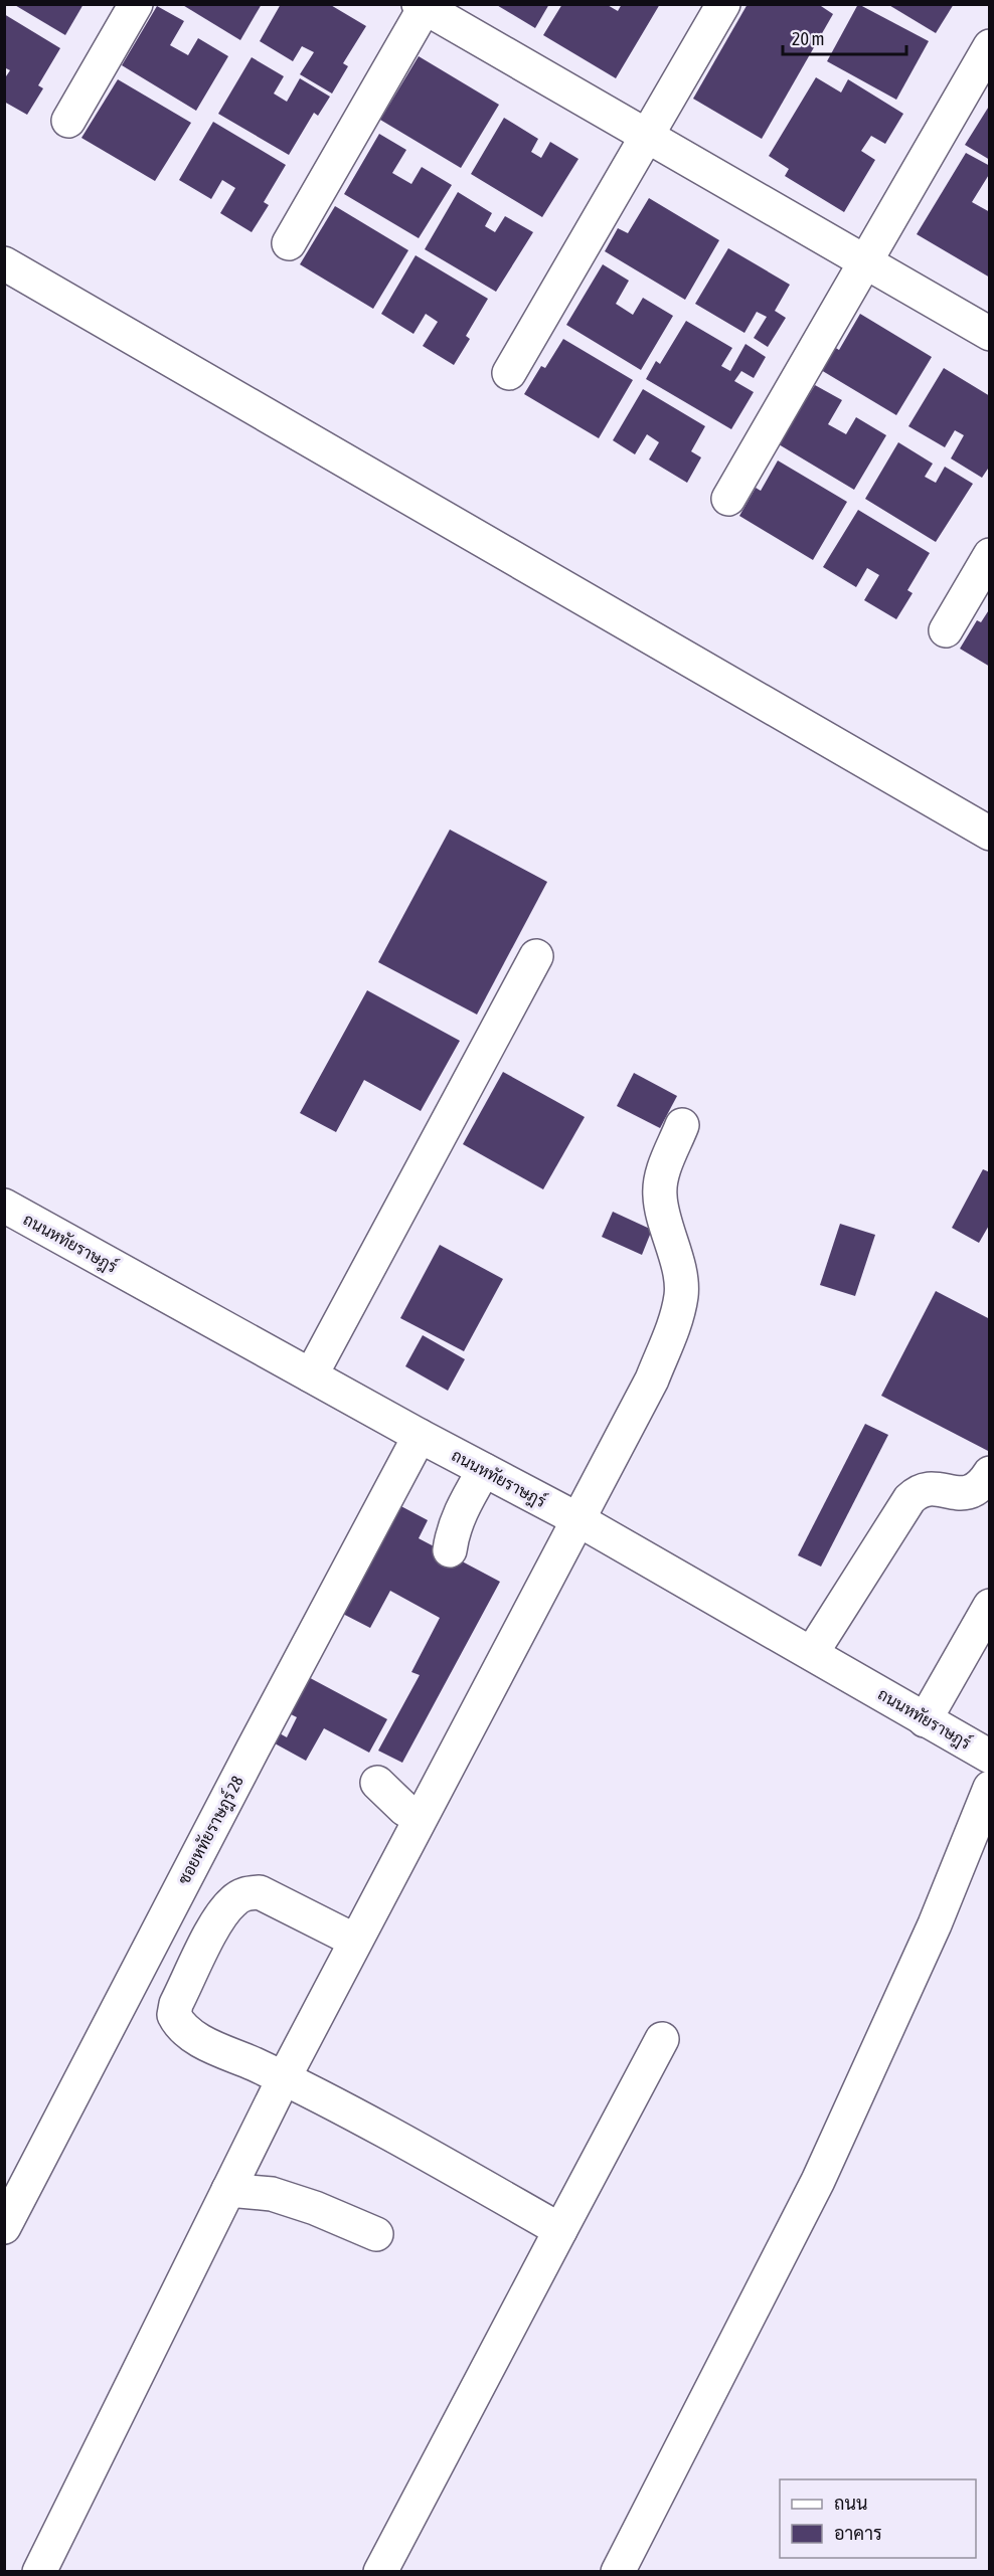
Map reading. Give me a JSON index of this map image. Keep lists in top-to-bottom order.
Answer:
{
  "streets": {
    "street": ["ถนนหทัยราษฎร์", "ซอยหทัยราษฎร์ 28"]
  },
  "crossings": [
    ["ถนนหทัยราษฎร์", "ซอยหทัยราษฎร์ 28"]
  ],
  "legend": ["ถนน", "อาคาร"],
  "scale_bar": "20 m"
}
